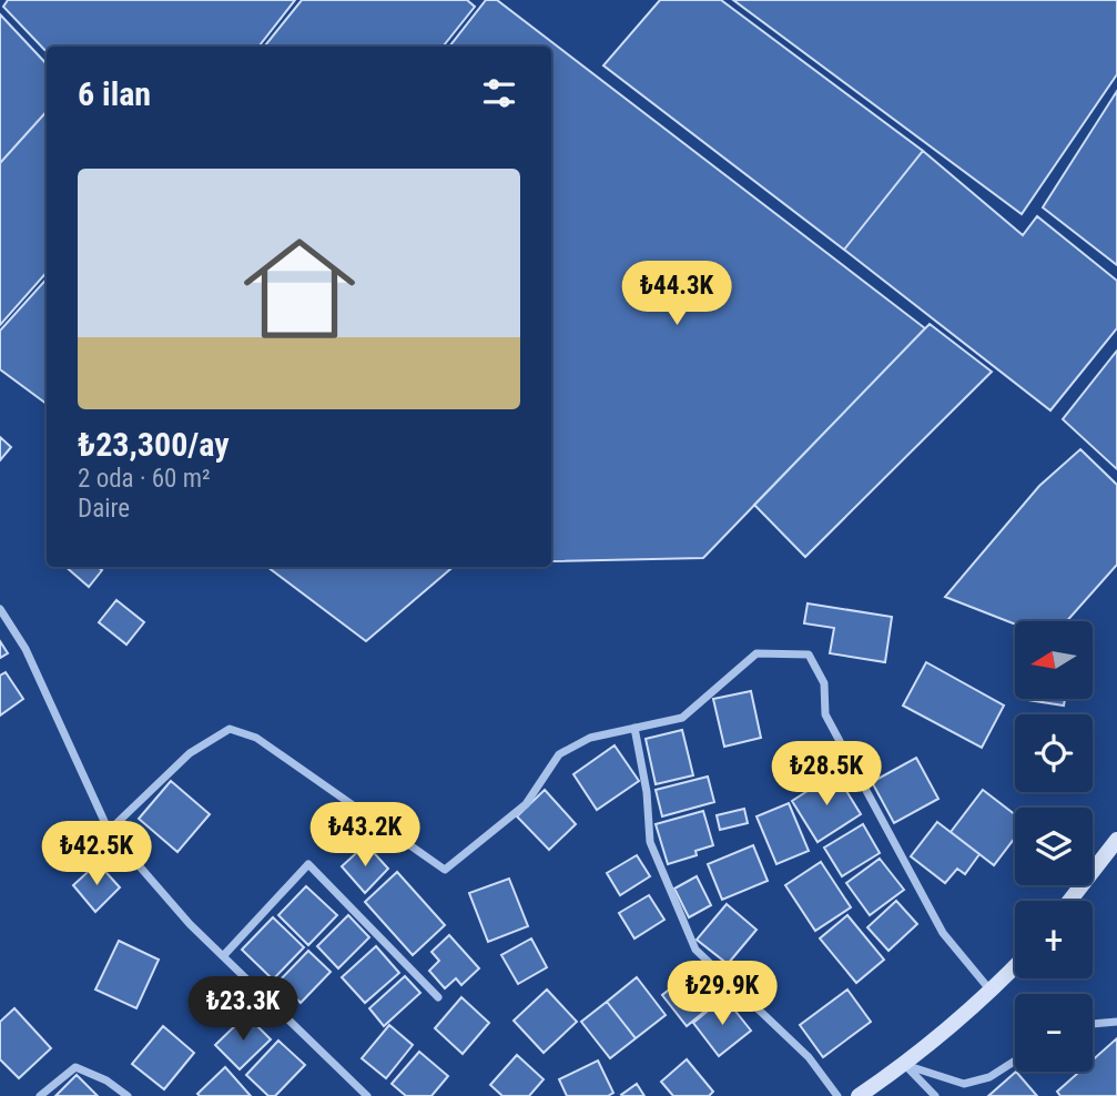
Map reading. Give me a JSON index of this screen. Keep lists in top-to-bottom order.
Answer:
{
  "north": "left",
  "page": {
    "heading": "6 ilan",
    "list": [
      {
        "name": "₺23,300/ay",
        "note": "2 oda · 60 m² · Daire"
      }
    ],
    "price": [
      "₺44.3K",
      "₺28.5K",
      "₺43.2K",
      "₺42.5K",
      "₺29.9K",
      "₺23.3K"
    ],
    "map_buttons": ["+", "−"]
  }
}
